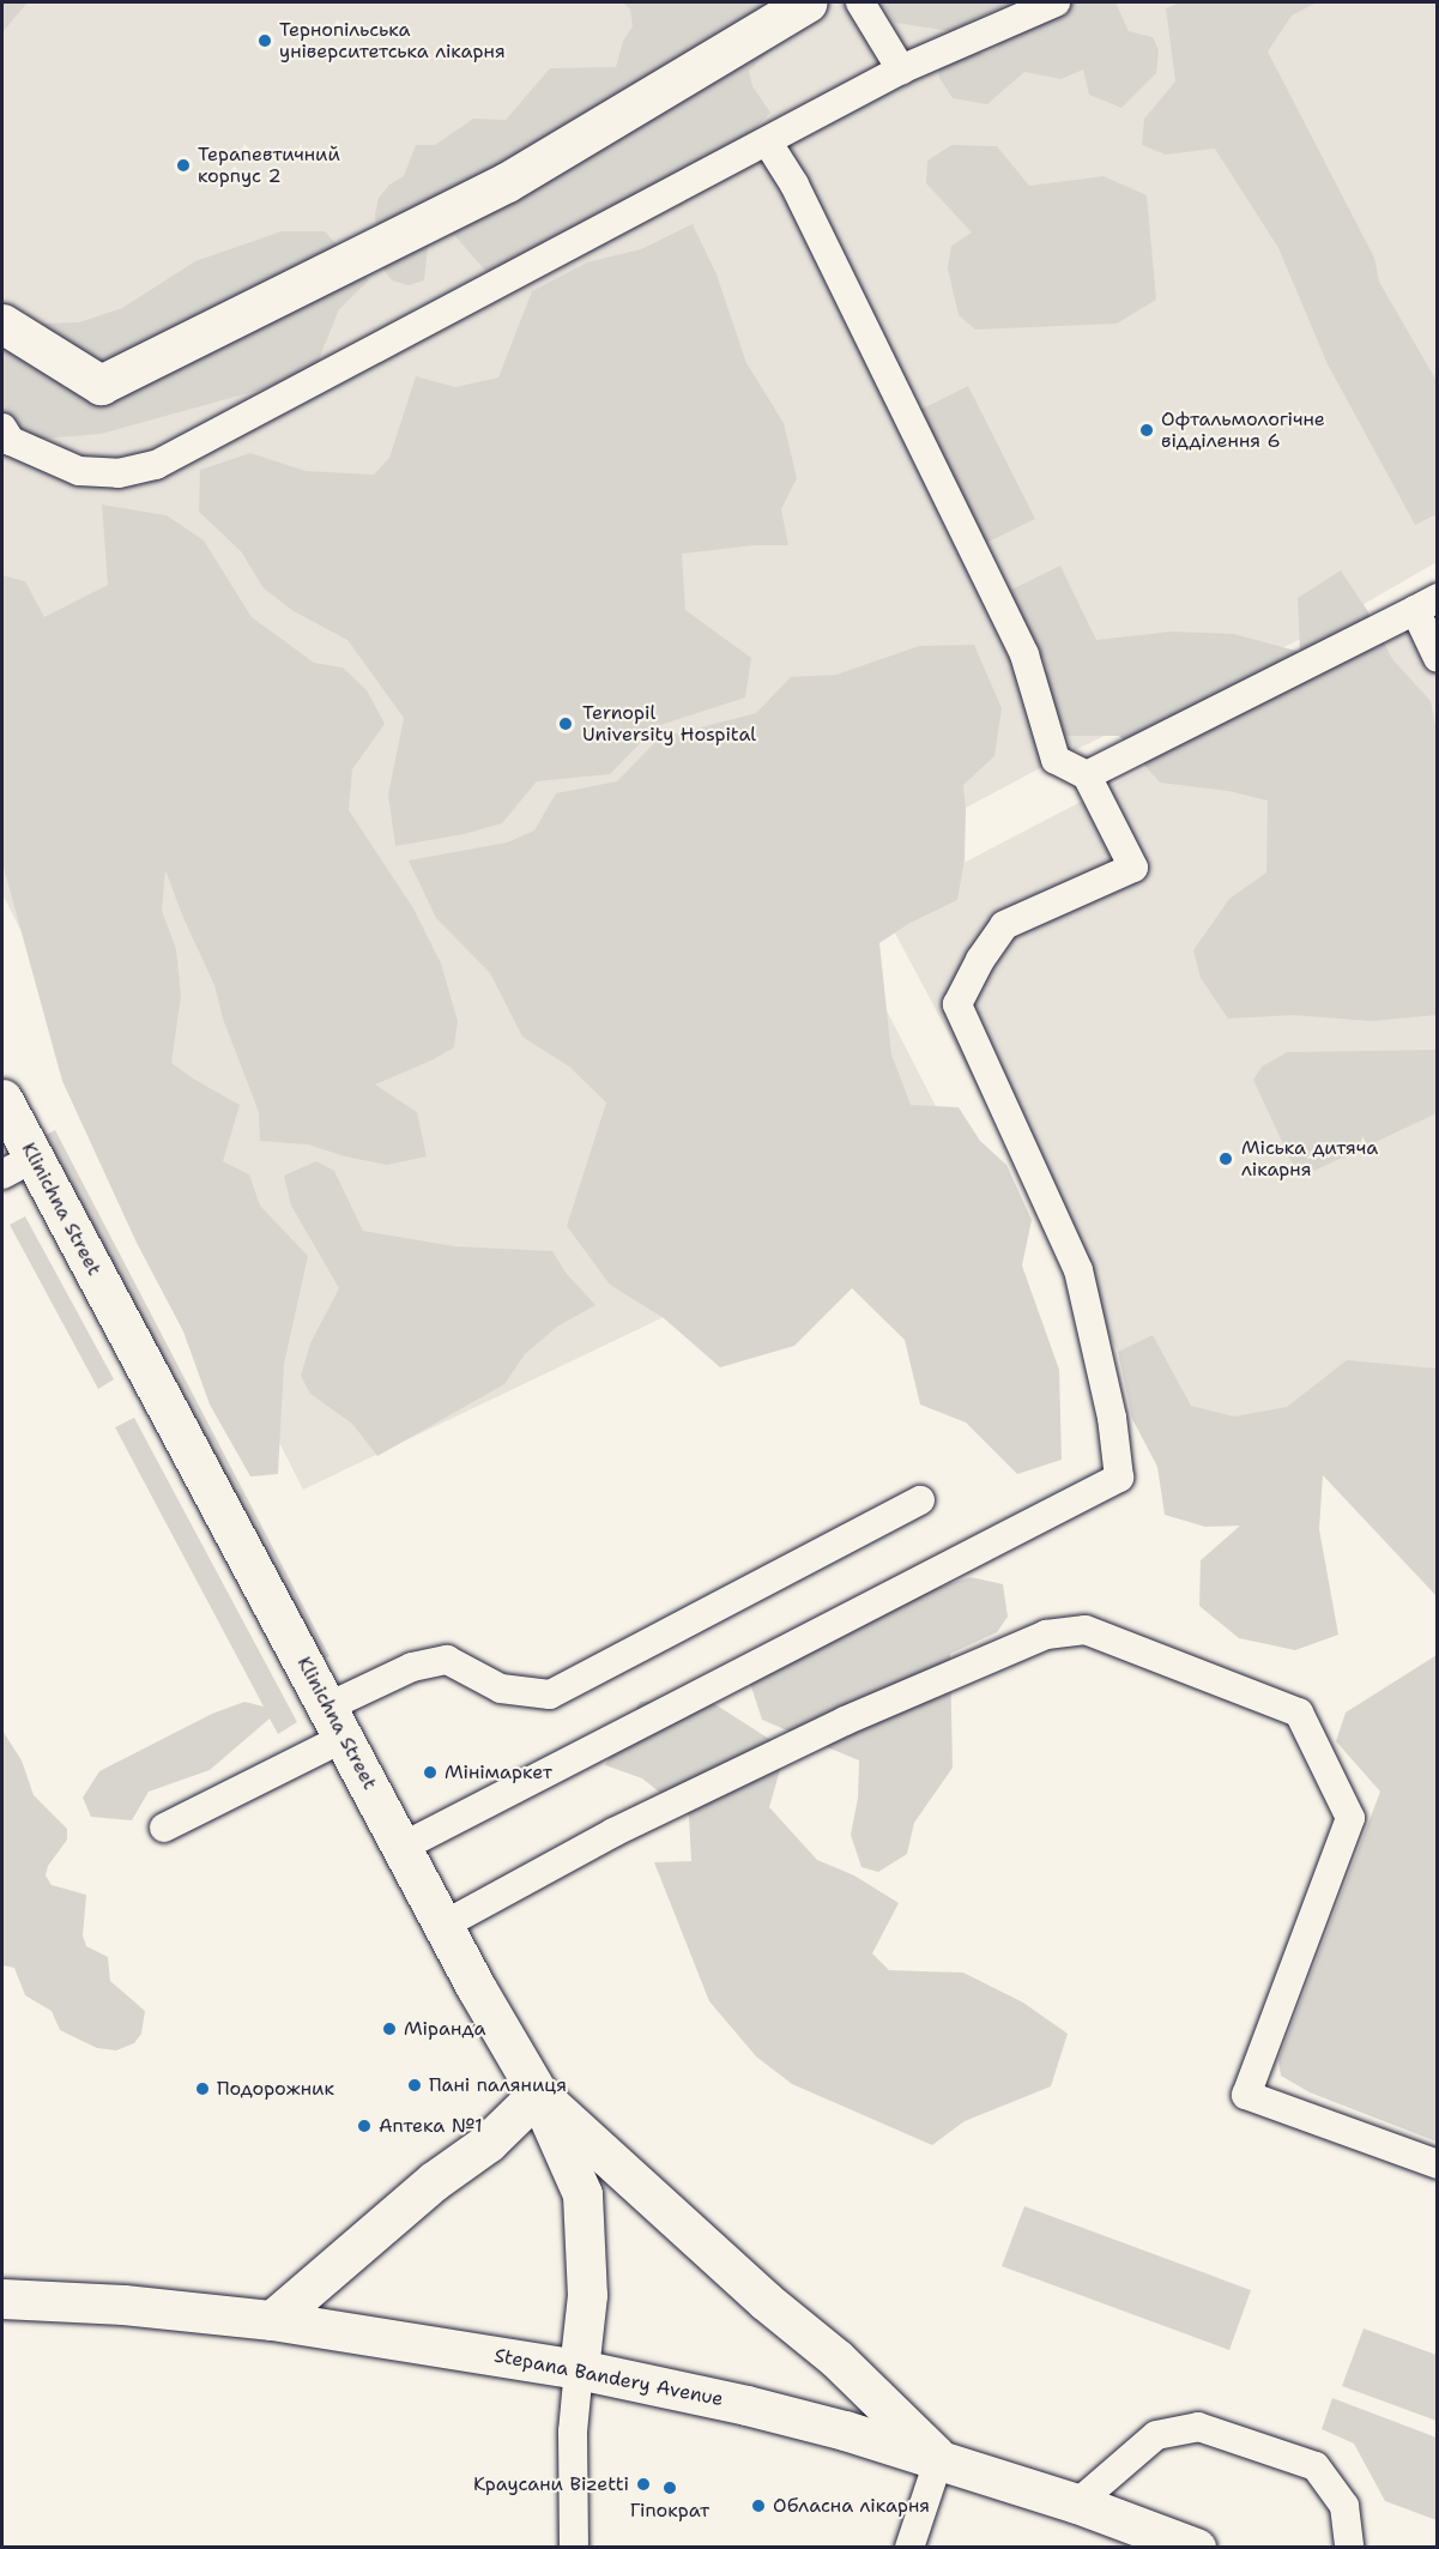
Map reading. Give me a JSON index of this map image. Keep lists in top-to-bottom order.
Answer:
{
  "streets": {
    "street": ["Klinichna Street", "Stepana Bandery Avenue"]
  },
  "crossings": [
    ["Klinichna Street", "Stepana Bandery Avenue"]
  ],
  "places": [
    "Тернопільська університетська лікарня",
    "Терапевтичний корпус 2",
    "Офтальмологічне відділення 6",
    "Ternopil University Hospital",
    "Міська дитяча лікарня",
    "Мінімаркет",
    "Міранда",
    "Пані паляниця",
    "Подорожник",
    "Аптека №1",
    "Краусани Bizetti",
    "Гіпократ",
    "Обласна лікарня"
  ]
}
